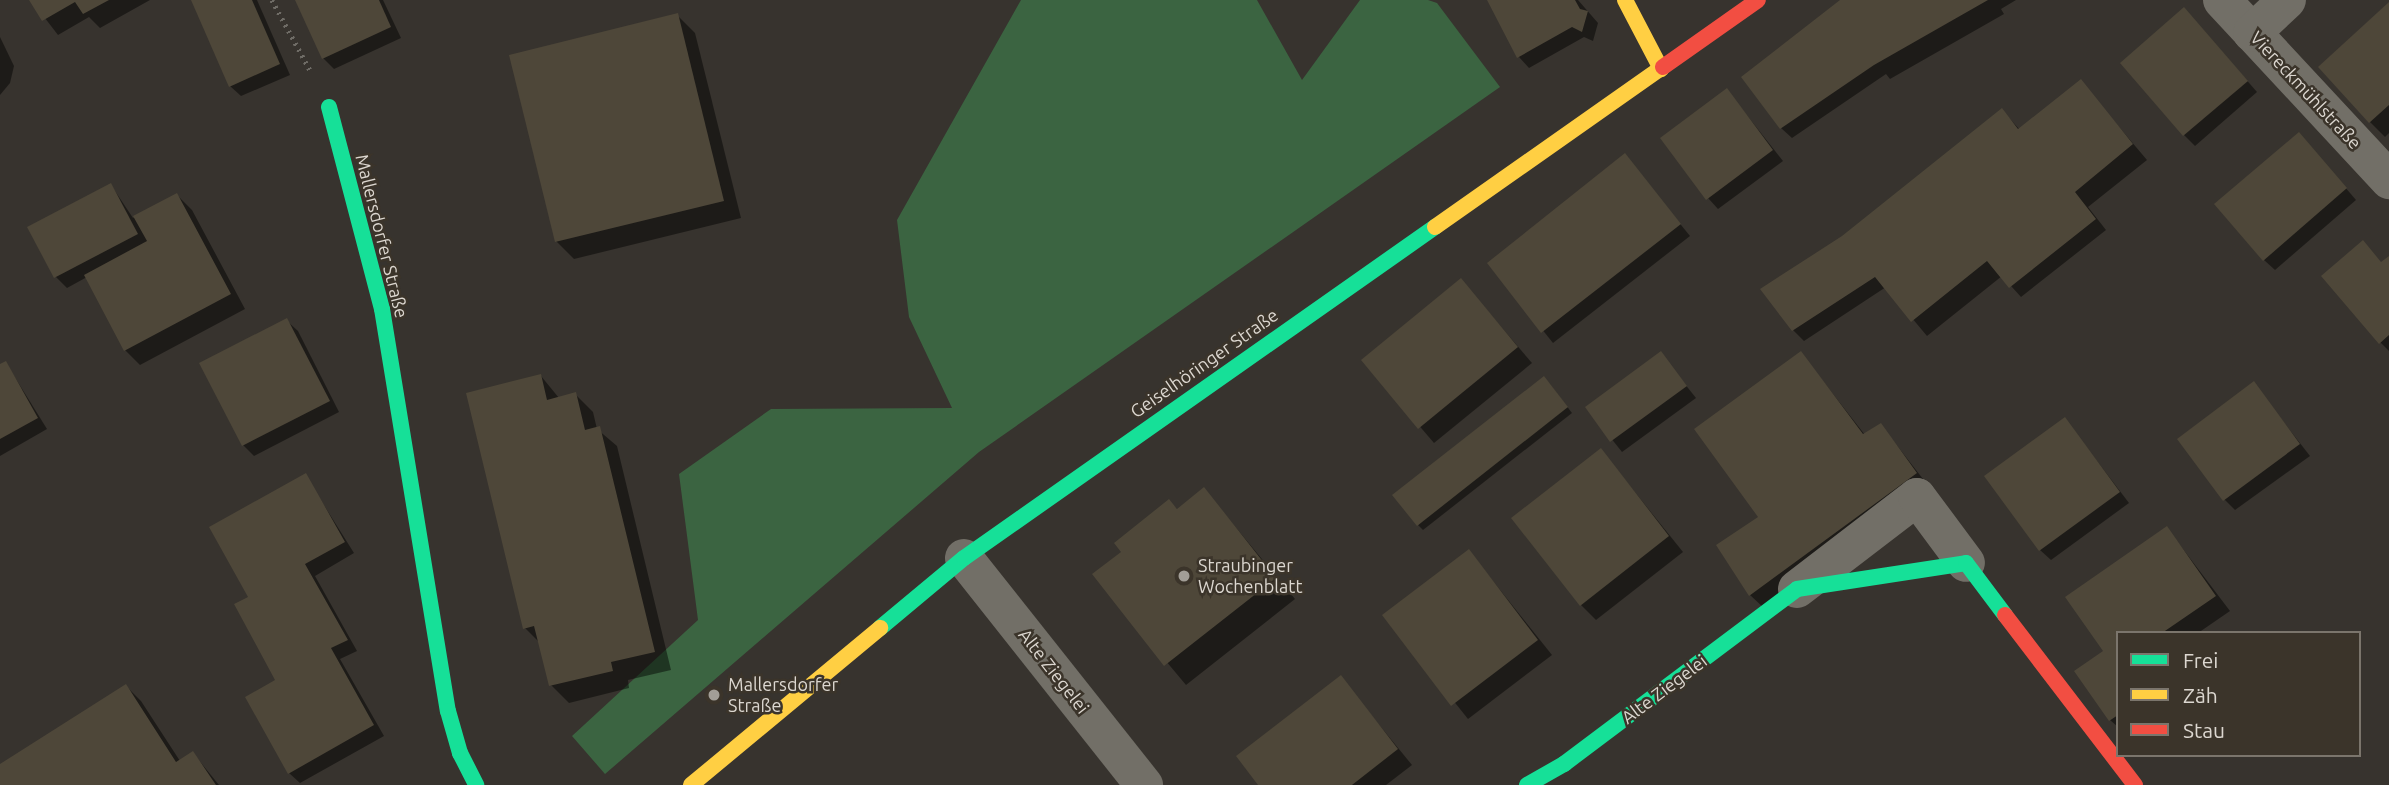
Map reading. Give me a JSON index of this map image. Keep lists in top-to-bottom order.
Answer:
{
  "streets": {
    "street": [
      "Viereckmühlstraße",
      "Mallersdorfer Straße",
      "Geiselhöringer Straße",
      "Alte Ziegelei"
    ]
  },
  "crossings": [
    ["Geiselhöringer Straße", "Alte Ziegelei"]
  ],
  "places": ["Straubinger Wochenblatt", "Mallersdorfer Straße"],
  "legend": ["Frei", "Zäh", "Stau"]
}
